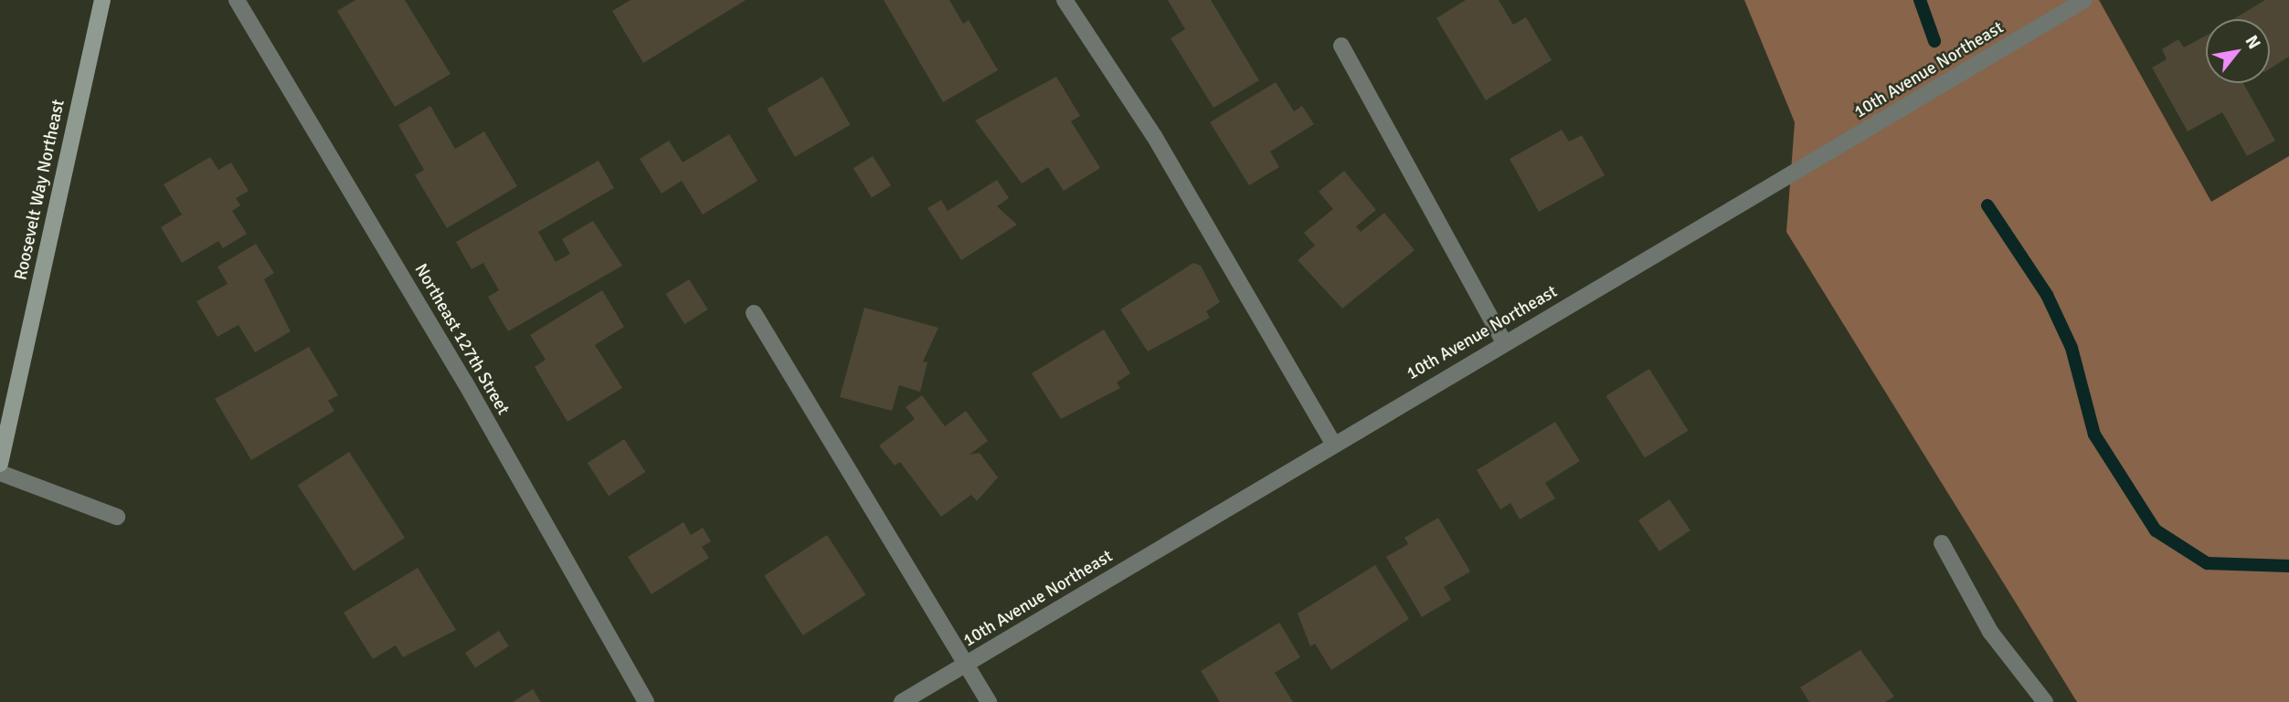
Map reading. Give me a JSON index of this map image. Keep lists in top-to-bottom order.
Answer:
{
  "streets": {
    "main road": ["Roosevelt Way Northeast"],
    "street": ["10th Avenue Northeast", "Northeast 127th Street"]
  },
  "north": "top right"
}
